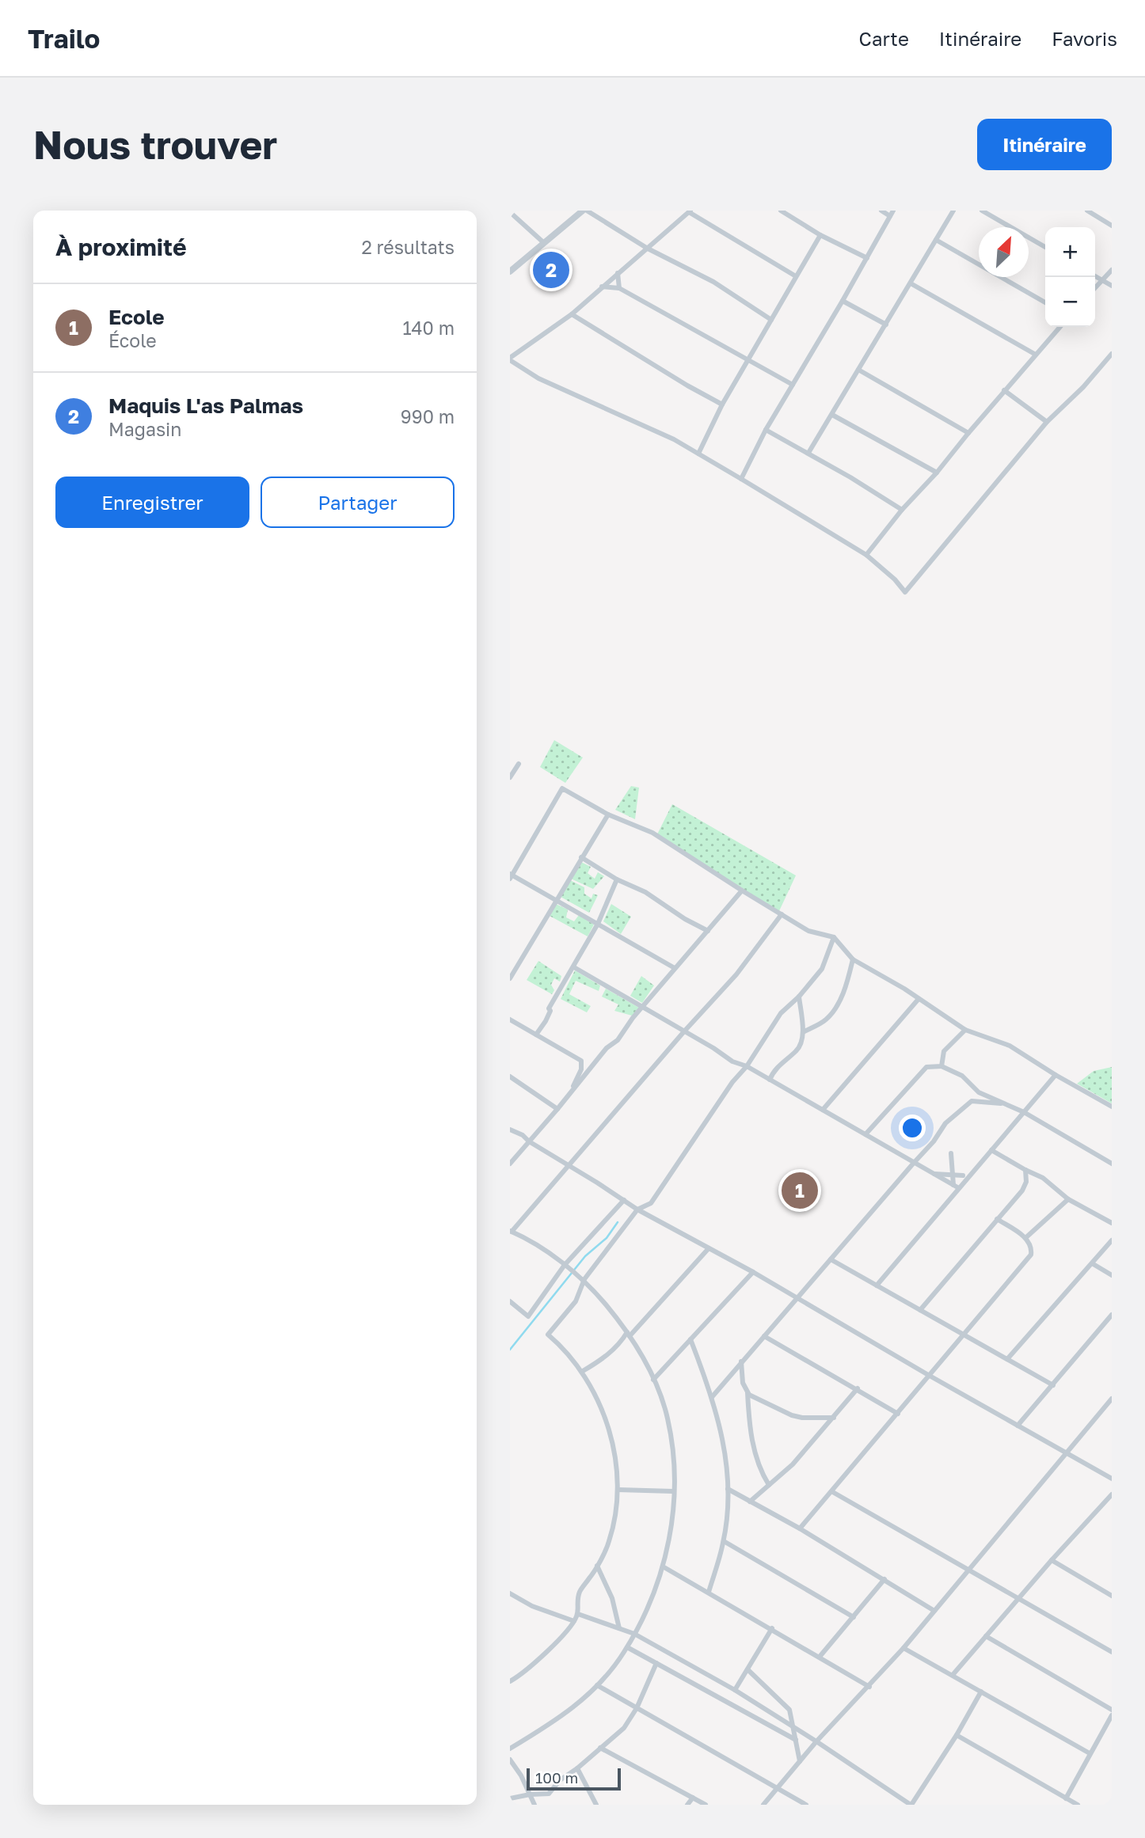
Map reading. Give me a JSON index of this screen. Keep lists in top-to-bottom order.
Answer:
{
  "scale_bar": "100 m",
  "north": "top right",
  "page": {
    "header": "Trailo",
    "nav": ["Carte", "Itinéraire", "Favoris"],
    "buttons": [
      "Itinéraire",
      ["Enregistrer", "Partager"]
    ],
    "title": "Nous trouver",
    "heading": ["À proximité", "2 résultats"],
    "map_buttons": ["+", "−"],
    "pins": ["2", "1"],
    "list": [
      {
        "mark": "1",
        "name": "Ecole",
        "note": "École",
        "value": "140 m"
      },
      {
        "mark": "2",
        "name": "Maquis L'as Palmas",
        "note": "Magasin",
        "value": "990 m"
      }
    ],
    "scale": "100 m"
  }
}
